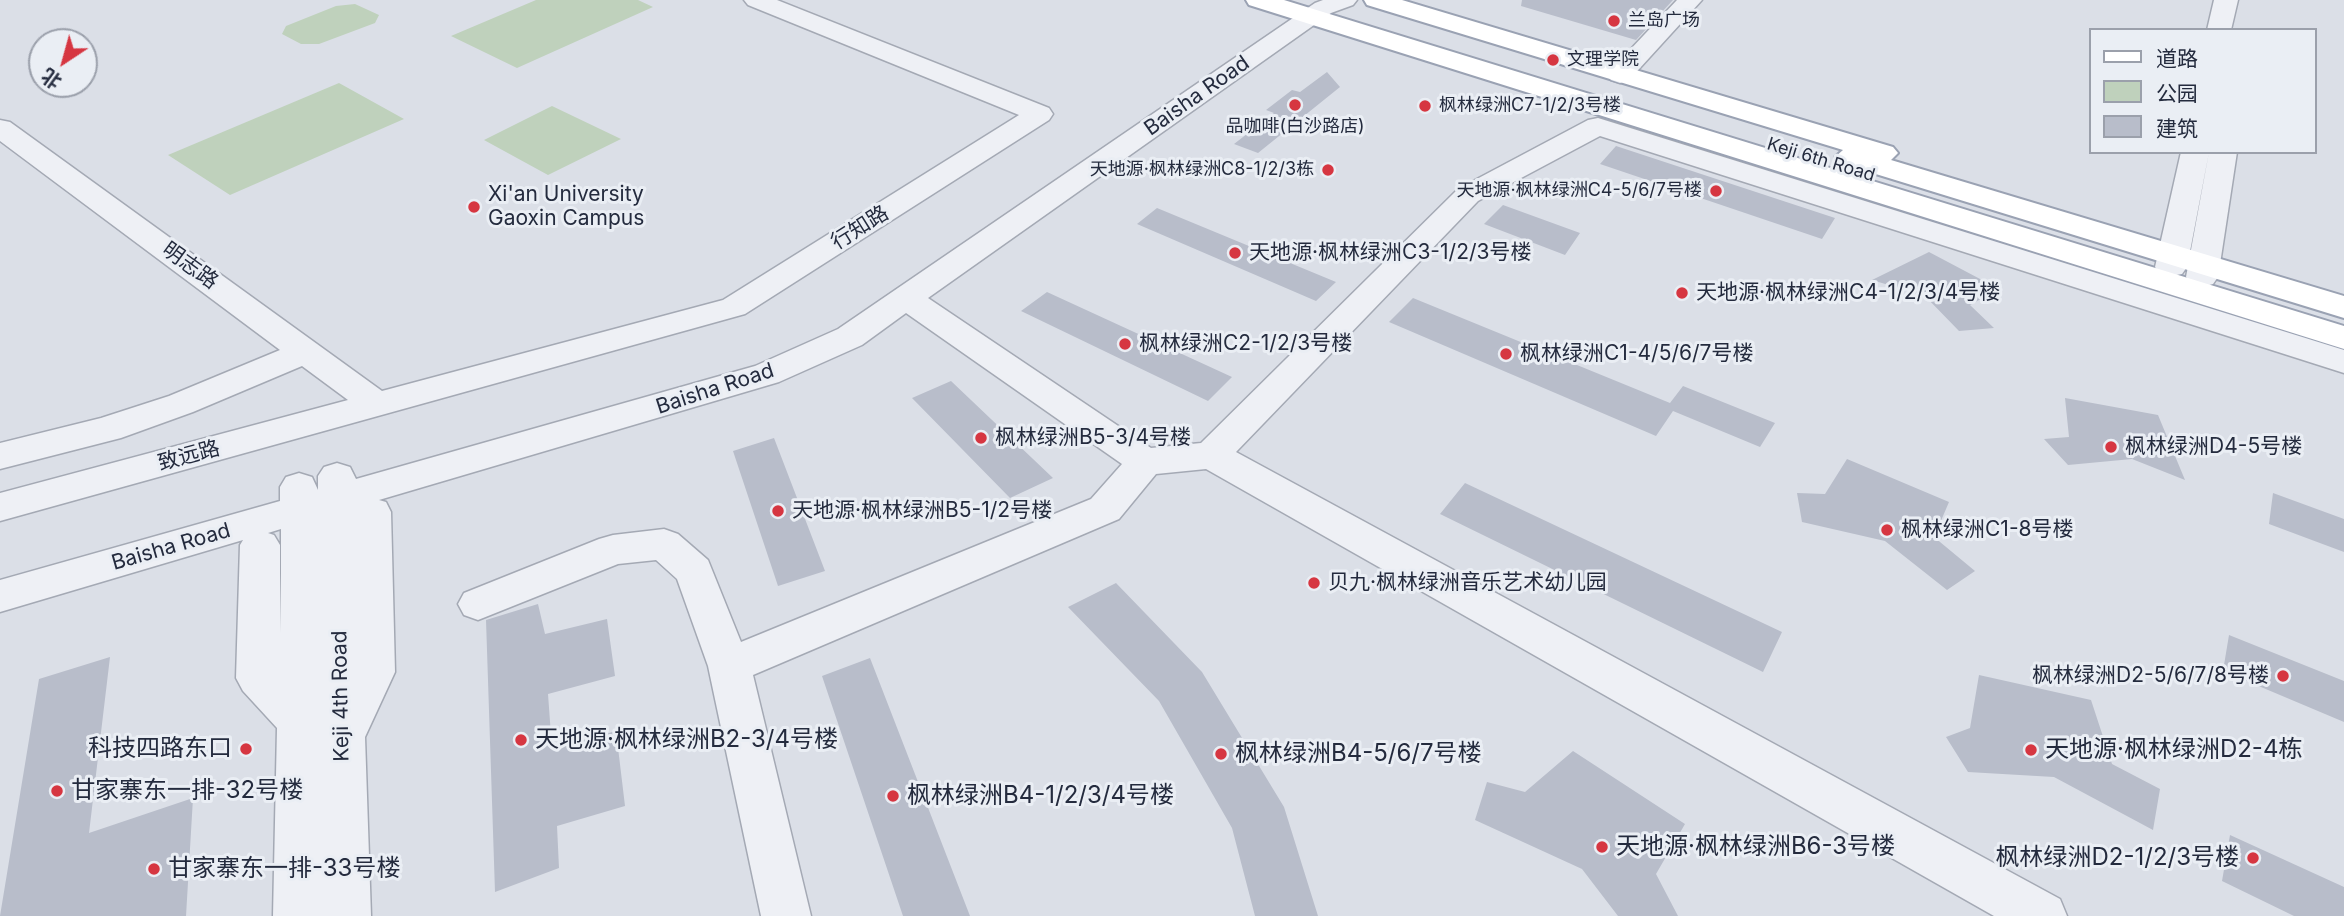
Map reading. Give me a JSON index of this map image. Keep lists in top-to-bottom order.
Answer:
{
  "streets": {
    "main road": ["Keji 6th Road"],
    "street": [
      "Baisha Road",
      "行知路",
      "明志路",
      "致远路",
      "Keji 4th Road"
    ]
  },
  "crossings": [
    ["Baisha Road", "Keji 6th Road"],
    ["Baisha Road", "Keji 4th Road"],
    ["行知路", "明志路"],
    ["行知路", "致远路"],
    ["明志路", "致远路"]
  ],
  "places": [
    "兰岛广场",
    "文理学院",
    "品咖啡(白沙路店)",
    "枫林绿洲C7-1/2/3号楼",
    "天地源·枫林绿洲C8-1/2/3栋",
    "天地源·枫林绿洲C4-5/6/7号楼",
    "Xi'an University Gaoxin Campus",
    "天地源·枫林绿洲C3-1/2/3号楼",
    "天地源·枫林绿洲C4-1/2/3/4号楼",
    "枫林绿洲C2-1/2/3号楼",
    "枫林绿洲C1-4/5/6/7号楼",
    "枫林绿洲B5-3/4号楼",
    "枫林绿洲D4-5号楼",
    "天地源·枫林绿洲B5-1/2号楼",
    "枫林绿洲C1-8号楼",
    "贝九·枫林绿洲音乐艺术幼儿园",
    "枫林绿洲D2-5/6/7/8号楼",
    "天地源·枫林绿洲B2-3/4号楼",
    "科技四路东口",
    "天地源·枫林绿洲D2-4栋",
    "枫林绿洲B4-5/6/7号楼",
    "甘家寨东一排-32号楼",
    "枫林绿洲B4-1/2/3/4号楼",
    "天地源·枫林绿洲B6-3号楼",
    "枫林绿洲D2-1/2/3号楼",
    "甘家寨东一排-33号楼"
  ],
  "legend": ["道路", "公园", "建筑"],
  "north": "bottom left"
}
